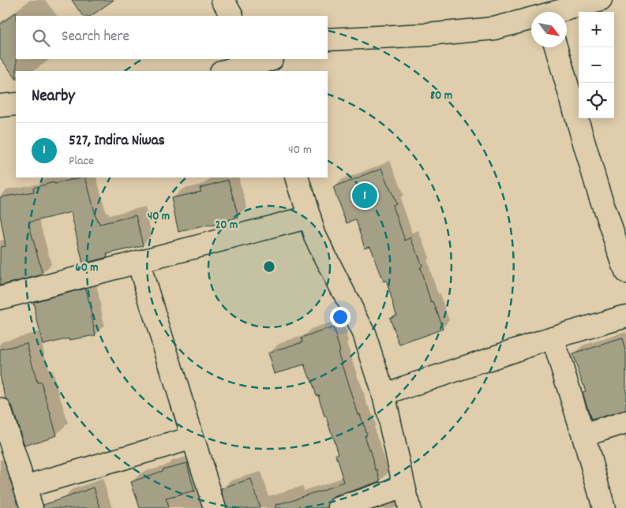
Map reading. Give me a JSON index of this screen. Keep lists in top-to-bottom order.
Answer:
{
  "north": "bottom right",
  "page": {
    "map_buttons": ["+", "−"],
    "search": "Search here",
    "heading": "Nearby",
    "list": [
      {
        "mark": "1",
        "name": "527, Indira Niwas",
        "note": "Place",
        "value": "40 m"
      }
    ],
    "pins": "1"
  },
  "rings": [
    "80 m",
    "40 m",
    "20 m",
    "60 m"
  ]
}
